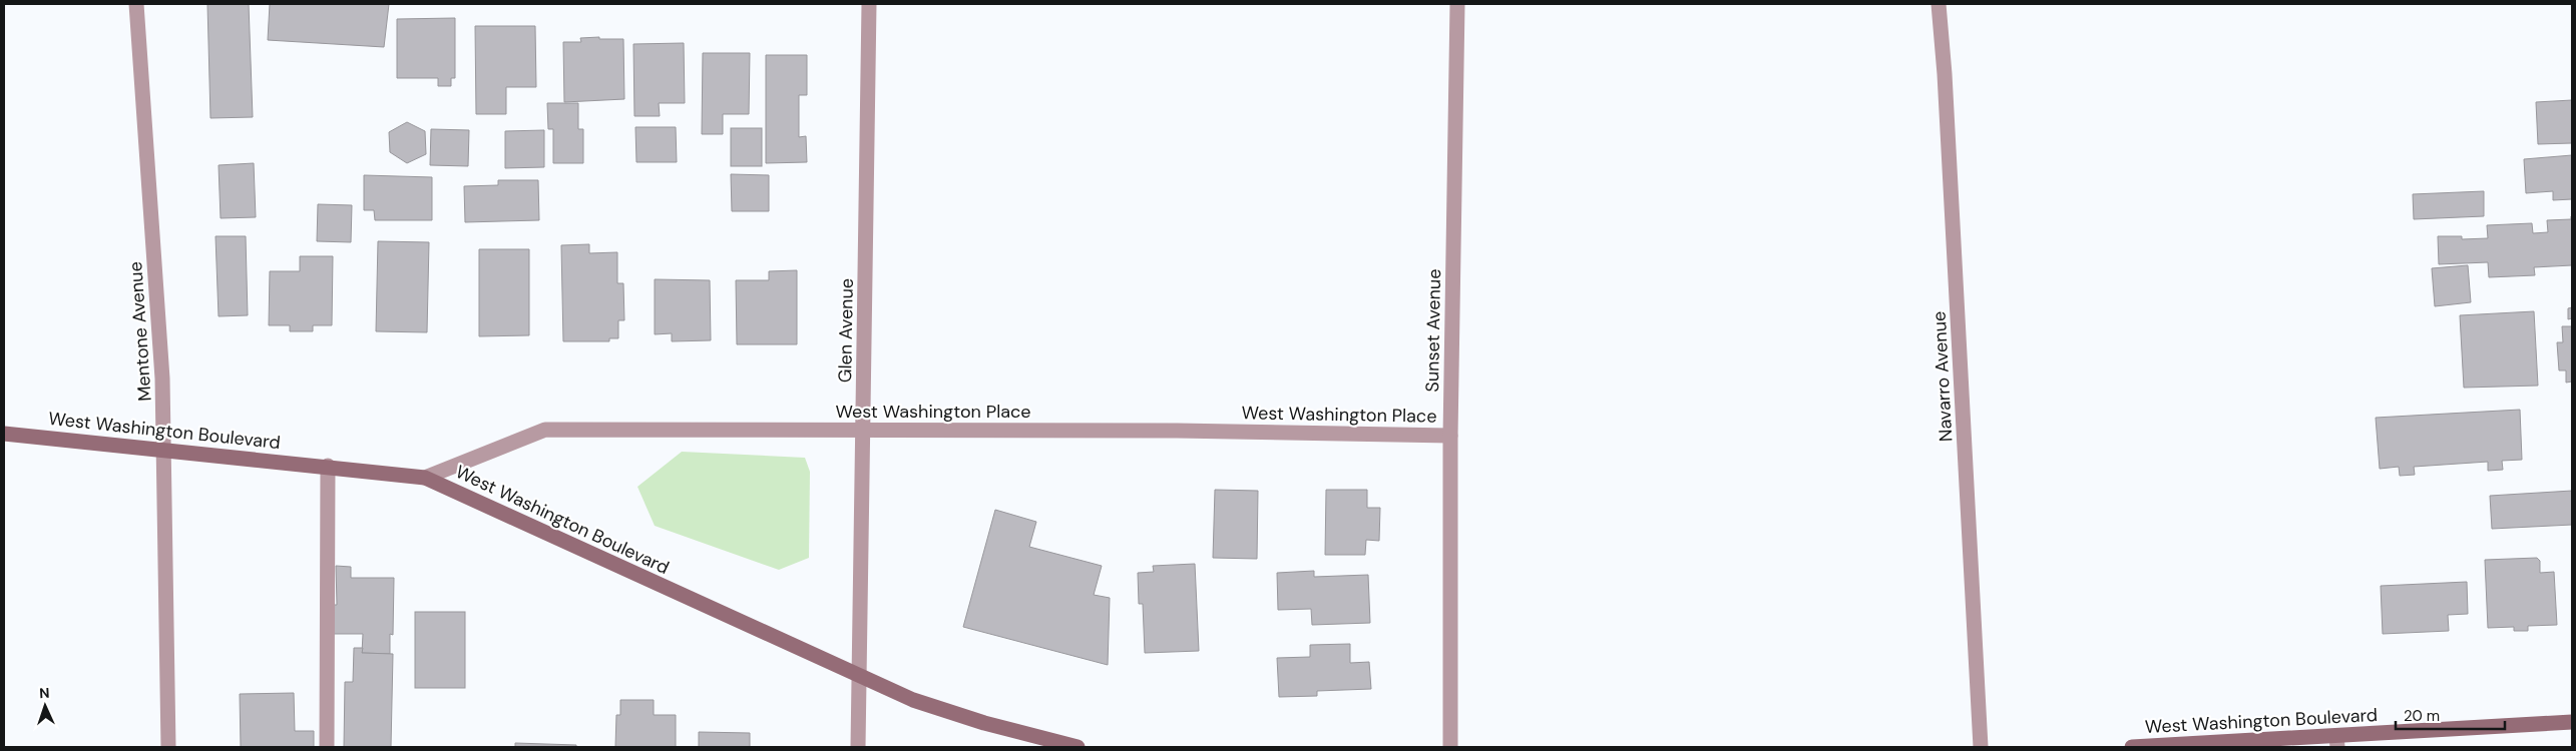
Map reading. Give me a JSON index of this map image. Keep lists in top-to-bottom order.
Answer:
{
  "streets": {
    "main road": ["West Washington Boulevard"],
    "street": [
      "Glen Avenue",
      "Sunset Avenue",
      "Mentone Avenue",
      "Navarro Avenue",
      "West Washington Place"
    ]
  },
  "crossings": [
    ["Glen Avenue", "West Washington Place"],
    ["Glen Avenue", "West Washington Boulevard"],
    ["Sunset Avenue", "West Washington Place"],
    ["Mentone Avenue", "West Washington Boulevard"],
    ["West Washington Place", "West Washington Boulevard"]
  ],
  "scale_bar": "20 m",
  "north": "top"
}
